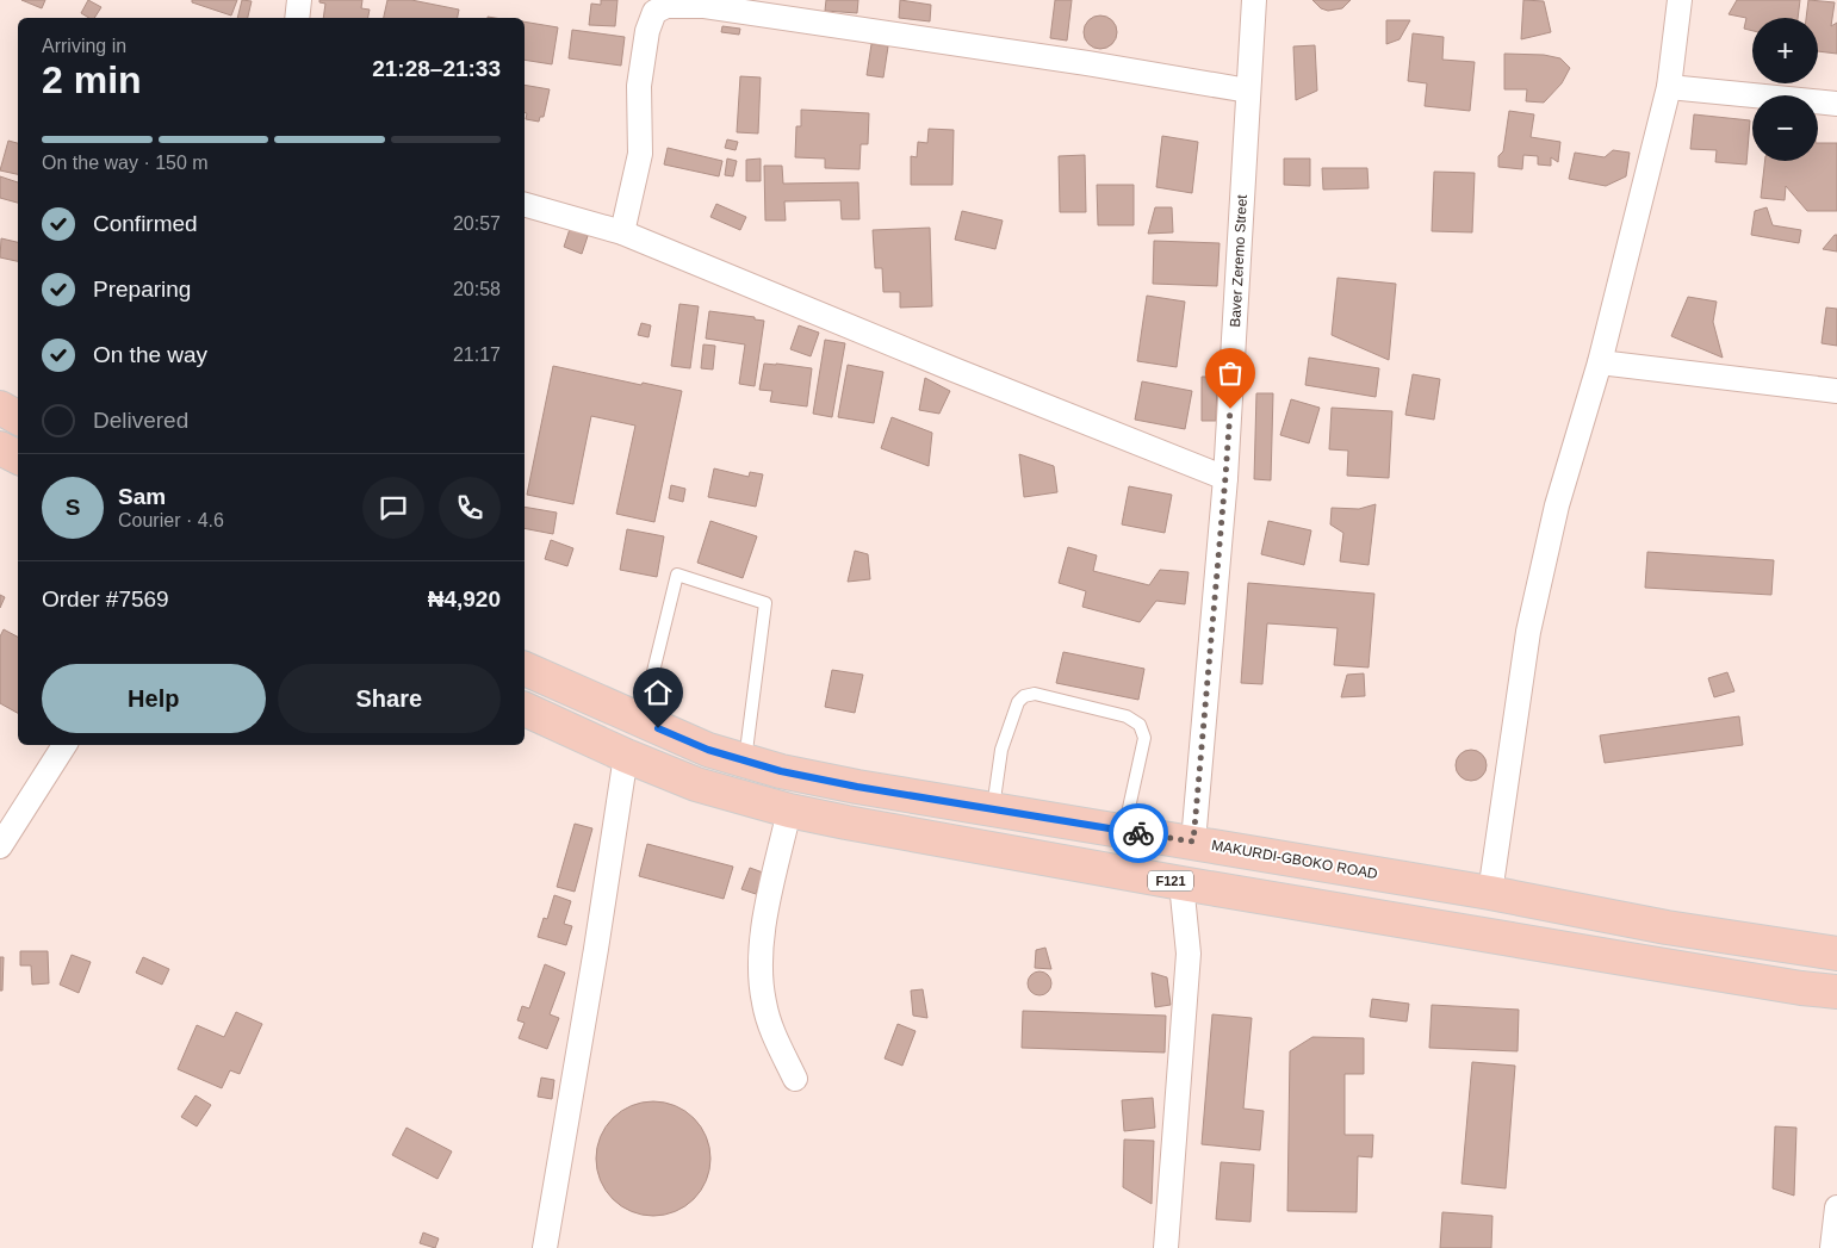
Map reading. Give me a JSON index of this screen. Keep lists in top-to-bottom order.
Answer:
{
  "streets": {
    "main road": ["MAKURDI-GBOKO ROAD", "F121"],
    "street": ["Baver Zeremo Street"]
  },
  "crossings": [
    ["Baver Zeremo Street", "MAKURDI-GBOKO ROAD"]
  ],
  "page": {
    "map_buttons": ["+", "−"],
    "heading": ["2 min", "Arriving in", "21:28–21:33"],
    "panel": [
      "Sam",
      "Courier · 4.6",
      "Order #7569",
      "₦4,920"
    ],
    "bar": "On the way · 150 m",
    "list": [
      ["Confirmed", "20:57"],
      ["Preparing", "20:58"],
      ["On the way", "21:17"],
      "Delivered"
    ],
    "round": "S",
    "buttons": ["Help", "Share"]
  }
}
